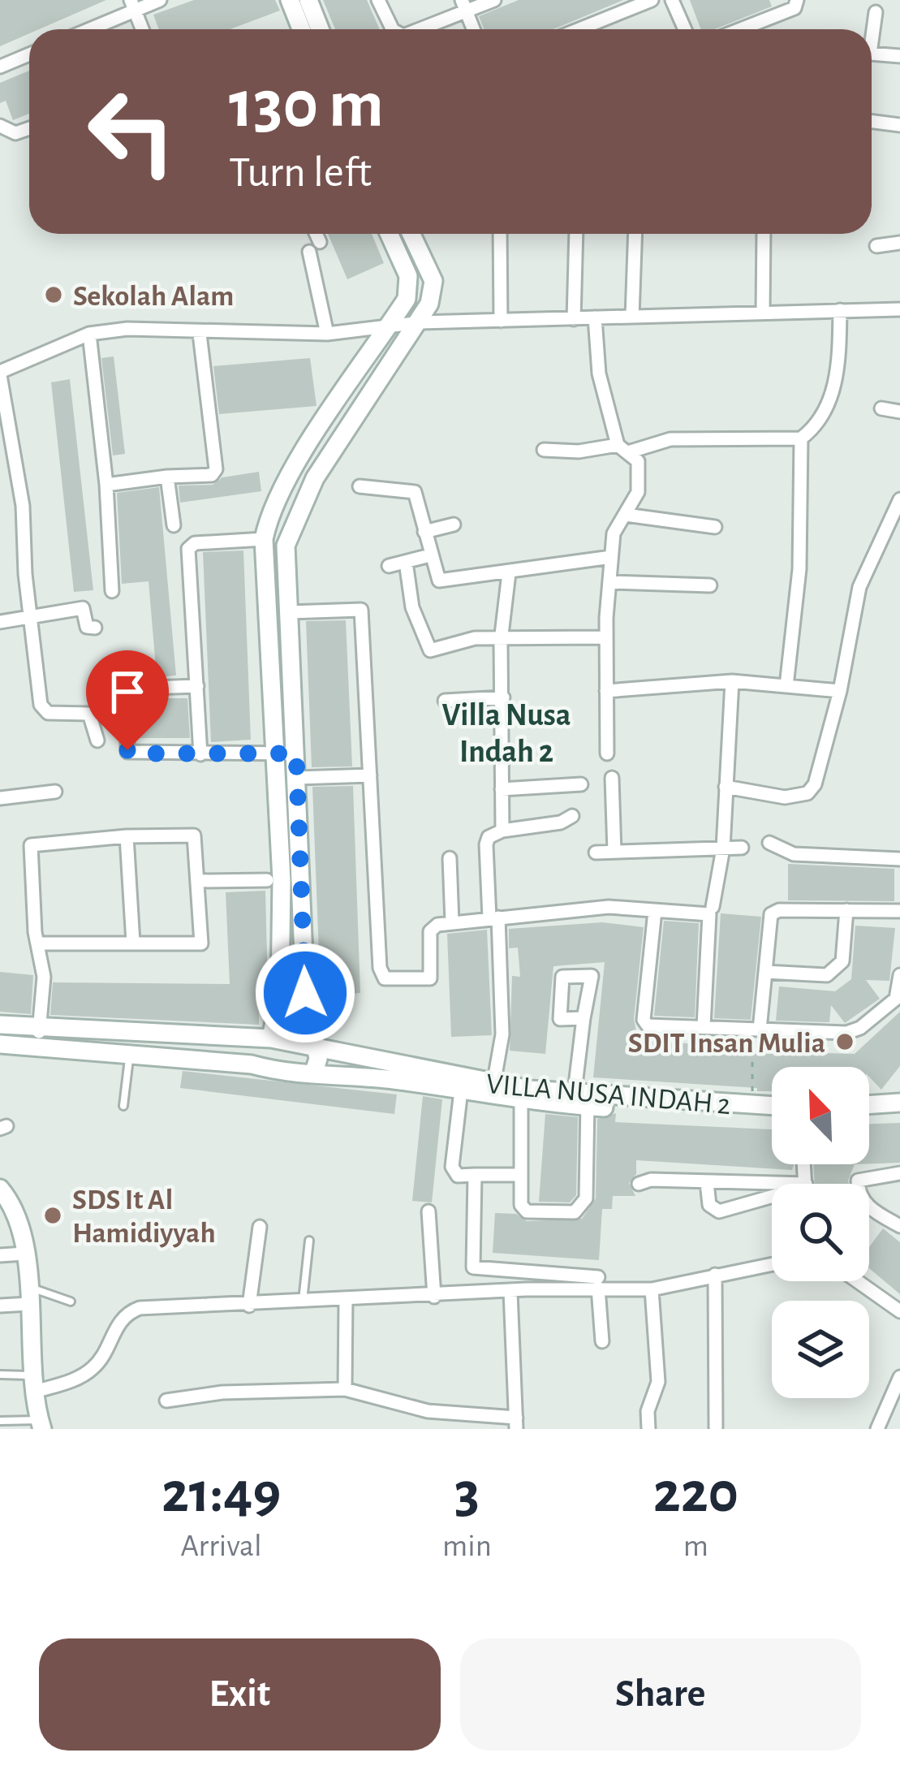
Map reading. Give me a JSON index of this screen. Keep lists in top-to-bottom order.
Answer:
{
  "streets": {
    "main road": ["VILLA NUSA INDAH 2"]
  },
  "districts": ["Villa Nusa Indah 2"],
  "places": ["Sekolah Alam", "SDIT Insan Mulia", "SDS It Al Hamidiyyah"],
  "north": "top left",
  "page": {
    "turn": ["130 m", "Turn left"],
    "eta": [
      "21:49",
      "Arrival",
      "3",
      "min",
      "220",
      "m"
    ],
    "buttons": ["Exit", "Share"]
  }
}
